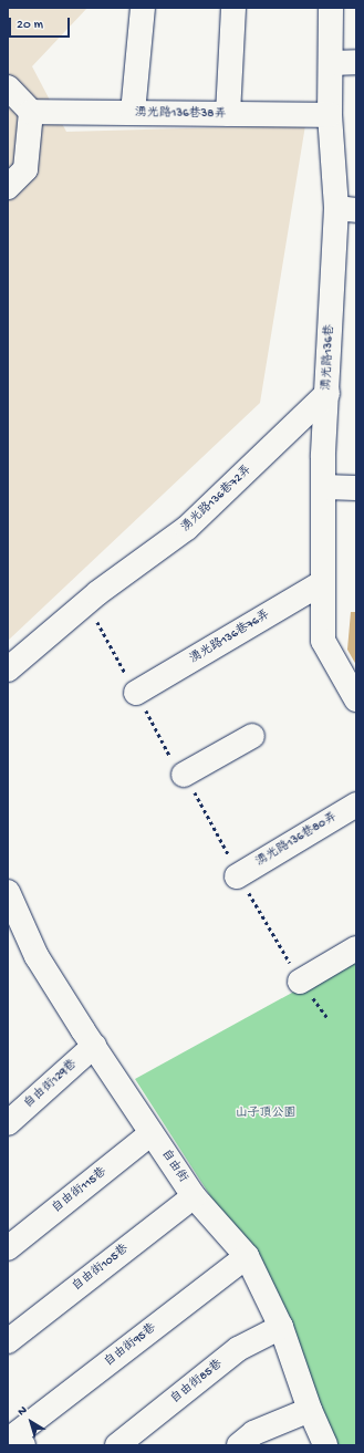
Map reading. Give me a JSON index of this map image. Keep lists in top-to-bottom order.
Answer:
{
  "streets": {
    "street": [
      "湧光路136巷38弄",
      "湧光路136巷",
      "湧光路136巷72弄",
      "湧光路136巷76弄",
      "湧光路136巷80弄",
      "自由街129巷",
      "自由街",
      "自由街115巷",
      "自由街105巷",
      "自由街95巷",
      "自由街85巷"
    ]
  },
  "crossings": [
    ["湧光路136巷38弄", "湧光路136巷"],
    ["湧光路136巷", "湧光路136巷72弄"],
    ["湧光路136巷", "湧光路136巷76弄"],
    ["自由街129巷", "自由街"],
    ["自由街", "自由街115巷"],
    ["自由街", "自由街105巷"],
    ["自由街", "自由街95巷"],
    ["自由街", "自由街85巷"]
  ],
  "parks": ["山子頂公園"],
  "scale_bar": "20 m",
  "north": "top left"
}
